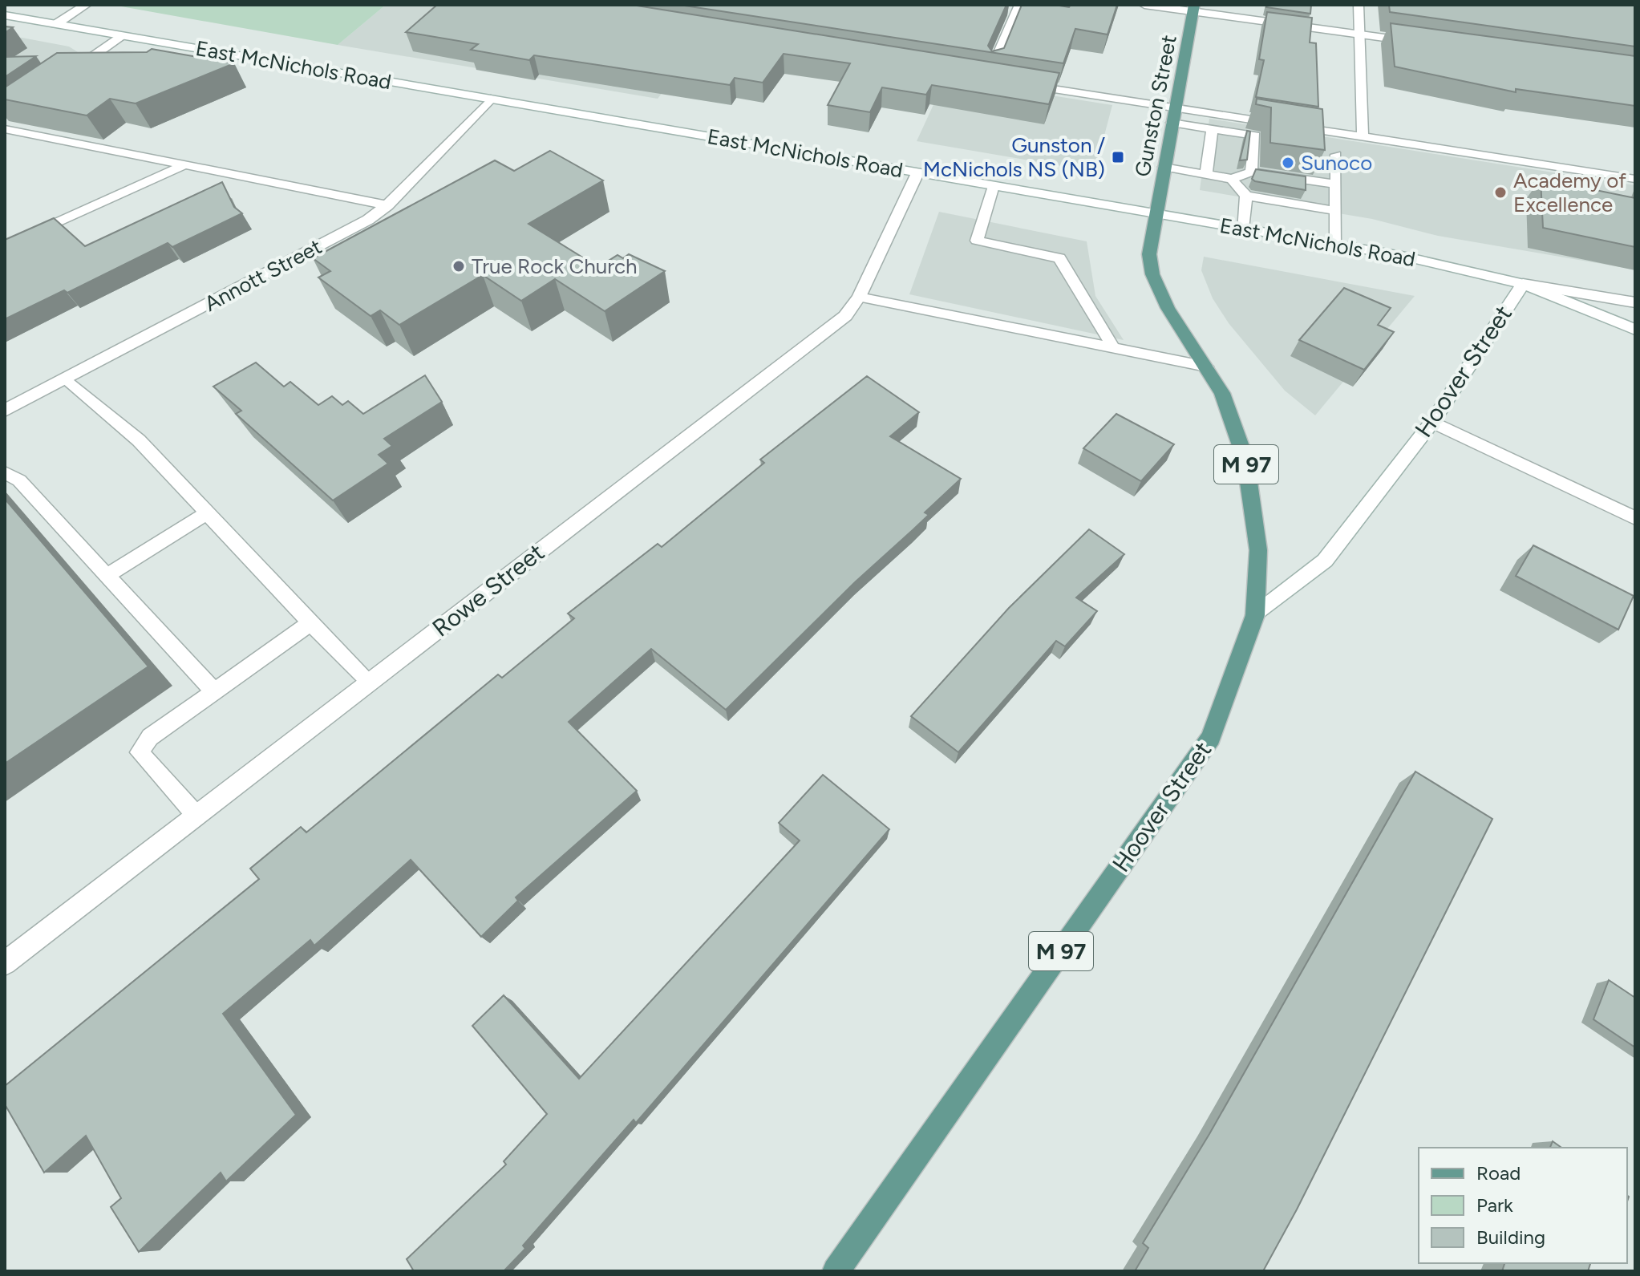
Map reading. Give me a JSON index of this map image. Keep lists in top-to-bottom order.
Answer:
{
  "streets": {
    "main road": ["Gunston Street", "Hoover Street", "M 97"],
    "street": ["East McNichols Road", "Annott Street", "Rowe Street"]
  },
  "crossings": [
    ["East McNichols Road", "Gunston Street"],
    ["East McNichols Road", "Annott Street"],
    ["East McNichols Road", "Hoover Street"],
    ["East McNichols Road", "M 97"],
    ["East McNichols Road", "Rowe Street"],
    ["Gunston Street", "M 97"],
    ["Hoover Street", "M 97"]
  ],
  "places": {
    "transit": ["Gunston / McNichols NS (NB)"],
    "other": ["Sunoco", "Academy of Excellence", "True Rock Church"]
  },
  "legend": ["Road", "Park", "Building"]
}
